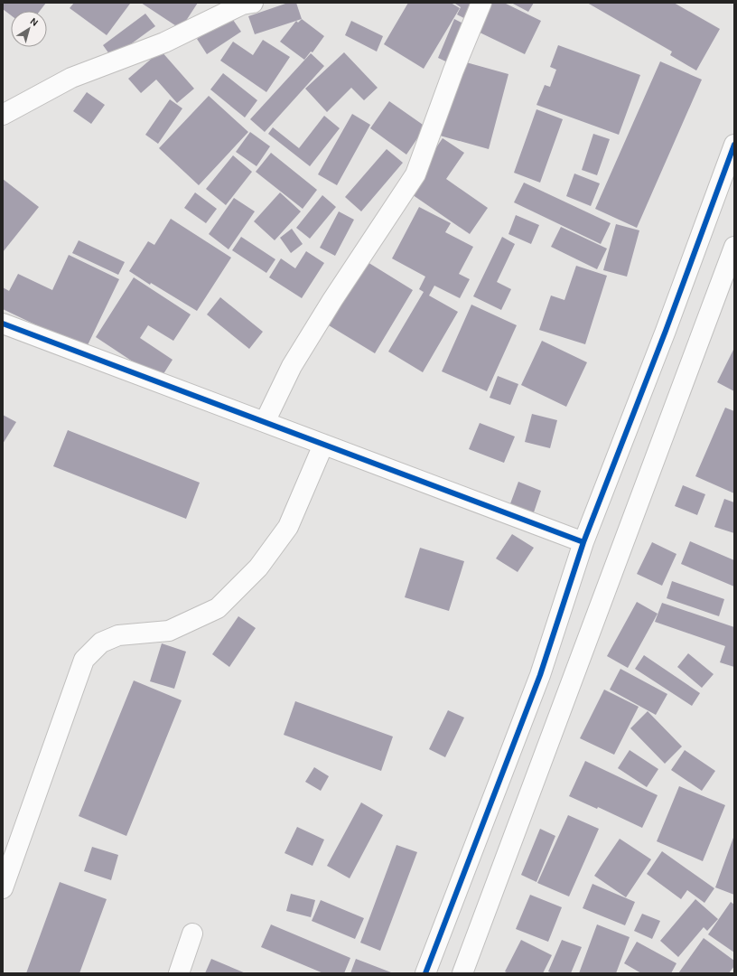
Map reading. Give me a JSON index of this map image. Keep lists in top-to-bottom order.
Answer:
{
  "north": "top right"
}
